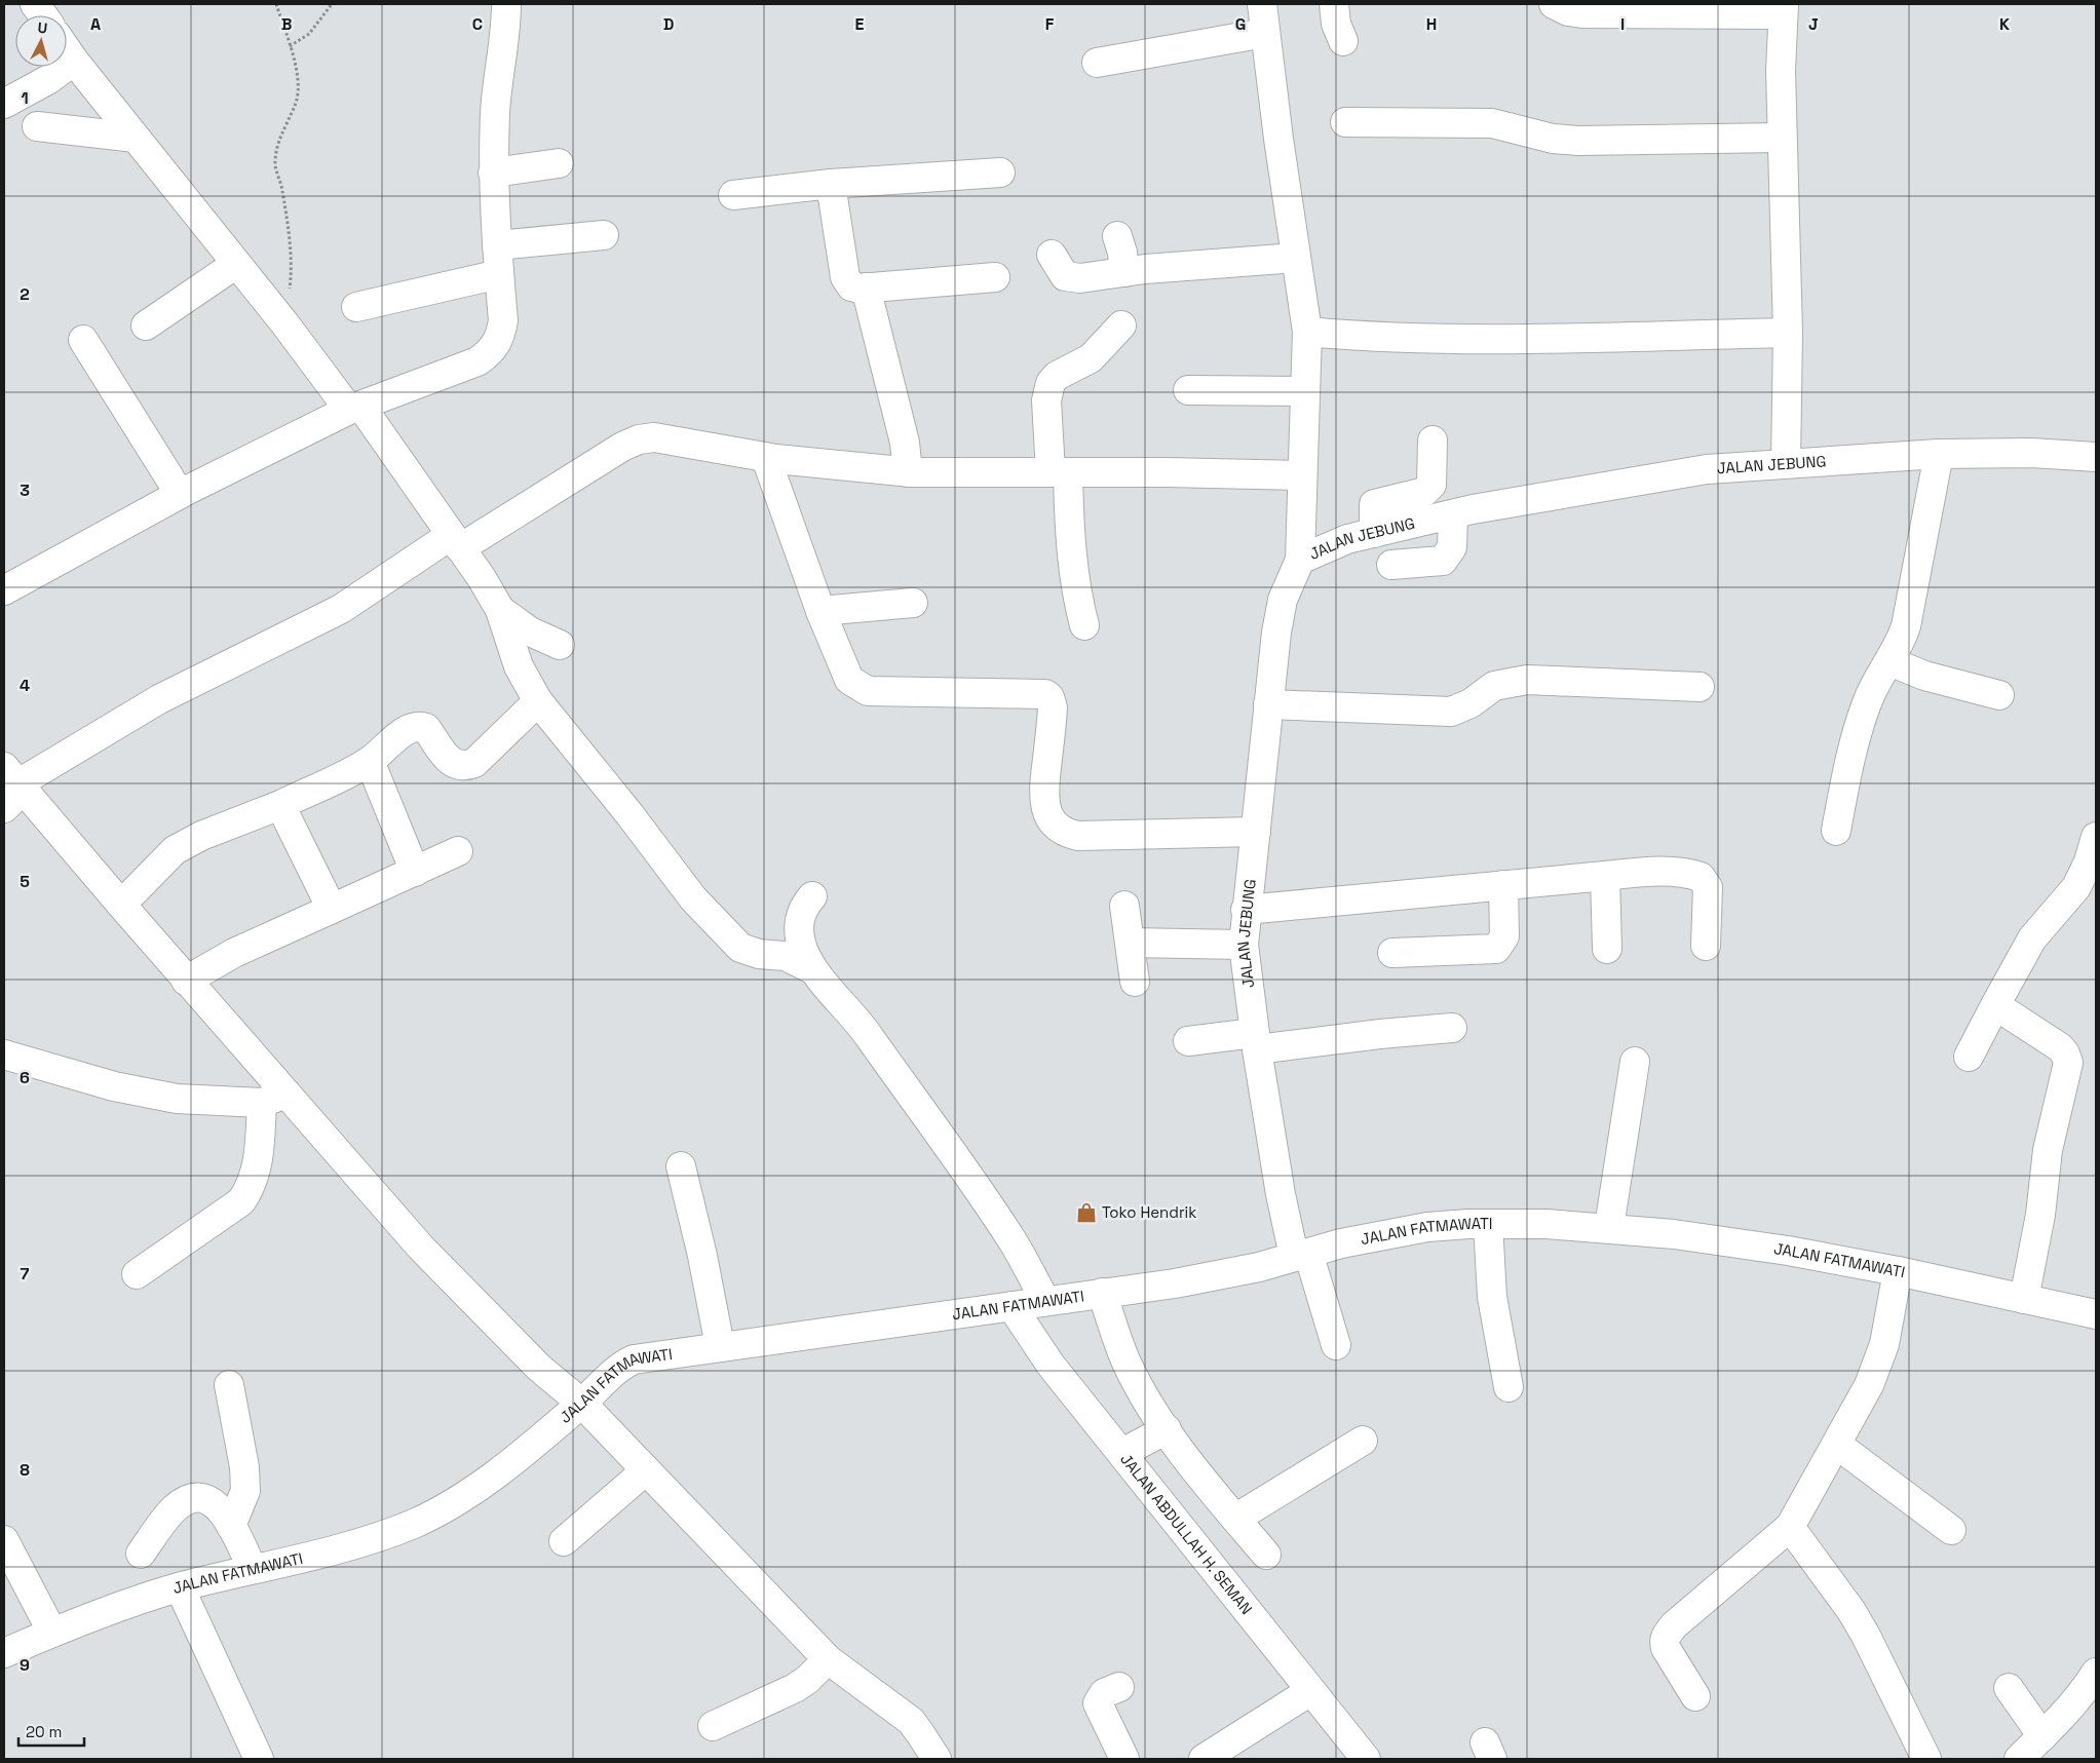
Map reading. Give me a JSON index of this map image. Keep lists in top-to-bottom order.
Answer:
{
  "streets": {
    "street": ["JALAN JEBUNG", "JALAN FATMAWATI", "JALAN ABDULLAH H. SEMAN"]
  },
  "crossings": [
    ["JALAN JEBUNG", "JALAN FATMAWATI"],
    ["JALAN FATMAWATI", "JALAN ABDULLAH H. SEMAN"]
  ],
  "places": {
    "shop": ["Toko Hendrik"]
  },
  "scale_bar": "20 m",
  "north": "top",
  "grid": {
    "columns": [
      "A",
      "B",
      "C",
      "D",
      "E",
      "F",
      "G",
      "H",
      "I",
      "J",
      "K"
    ],
    "rows": [
      "1",
      "2",
      "3",
      "4",
      "5",
      "6",
      "7",
      "8",
      "9"
    ]
  }
}
